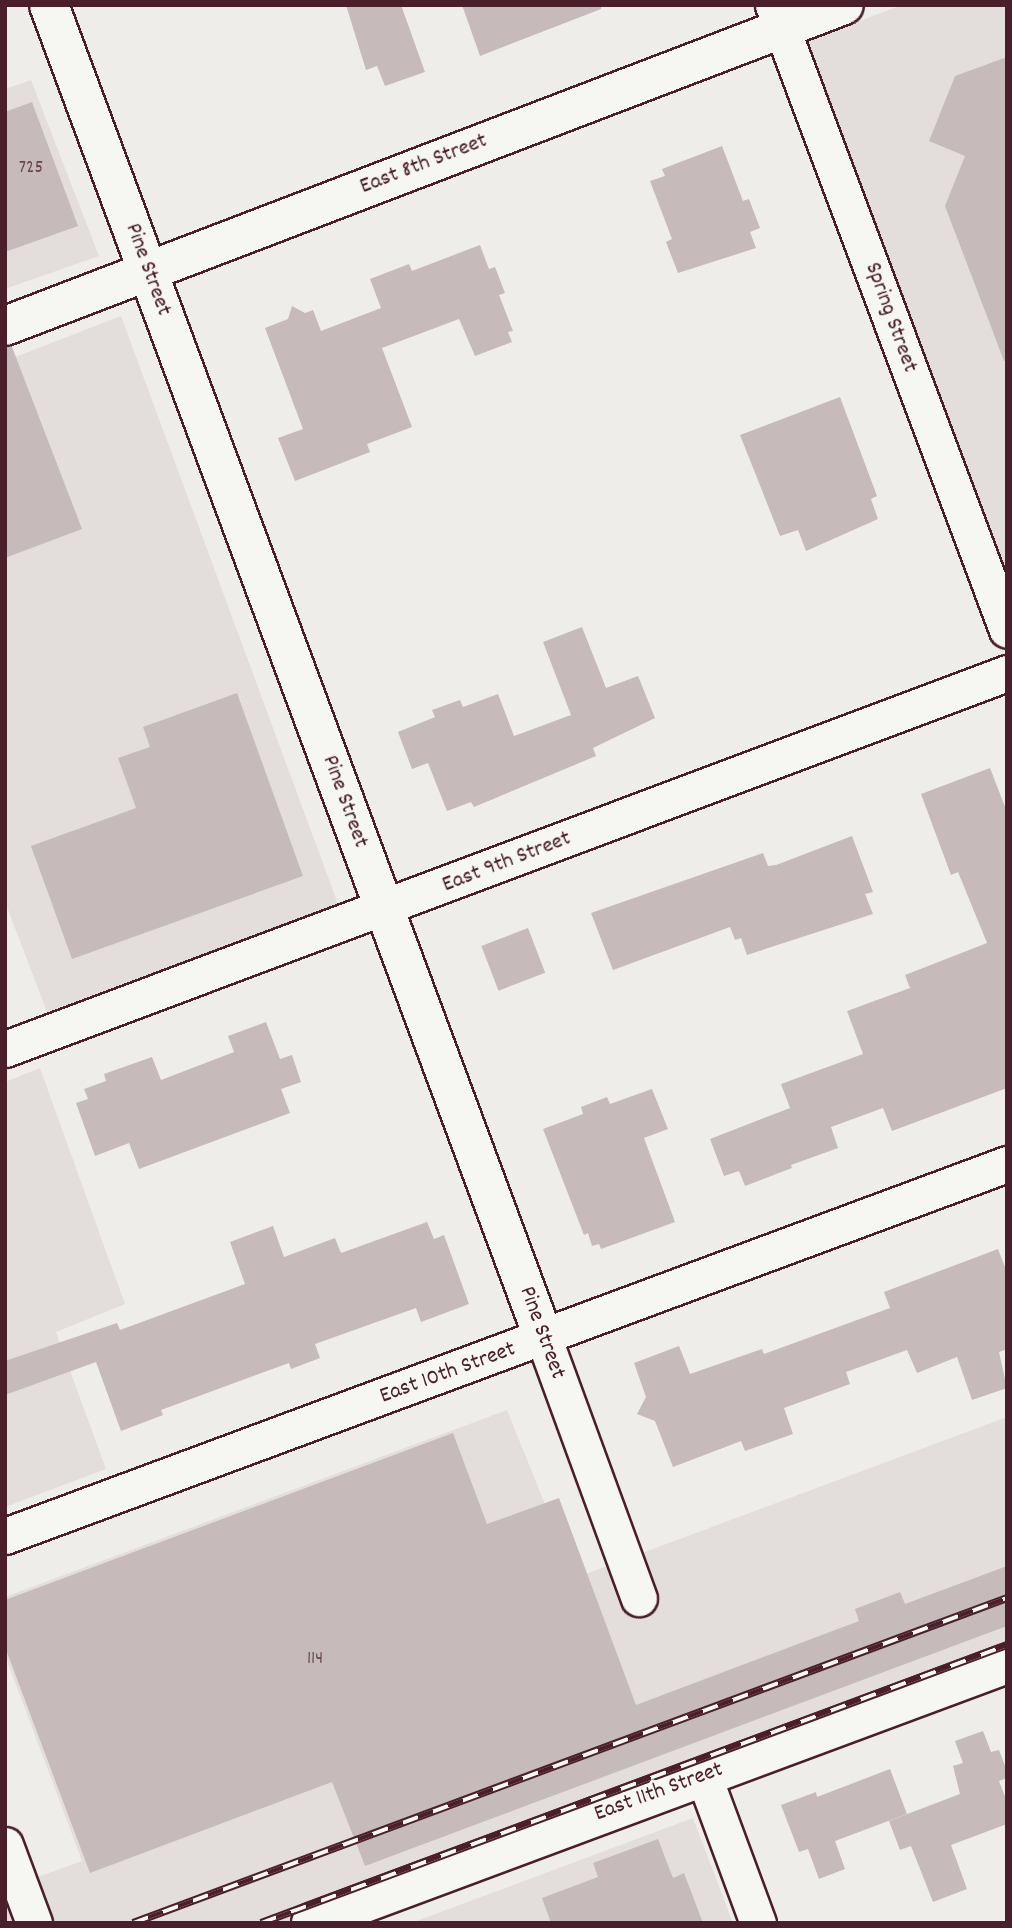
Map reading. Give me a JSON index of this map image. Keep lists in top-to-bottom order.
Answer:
{
  "streets": {
    "street": [
      "East 8th Street",
      "Pine Street",
      "Spring Street",
      "East 9th Street",
      "East 10th Street",
      "East 11th Street"
    ]
  },
  "crossings": [
    ["East 8th Street", "Pine Street"],
    ["East 8th Street", "Spring Street"],
    ["Pine Street", "East 9th Street"],
    ["Pine Street", "East 10th Street"]
  ],
  "house_numbers": ["725", "114"]
}
